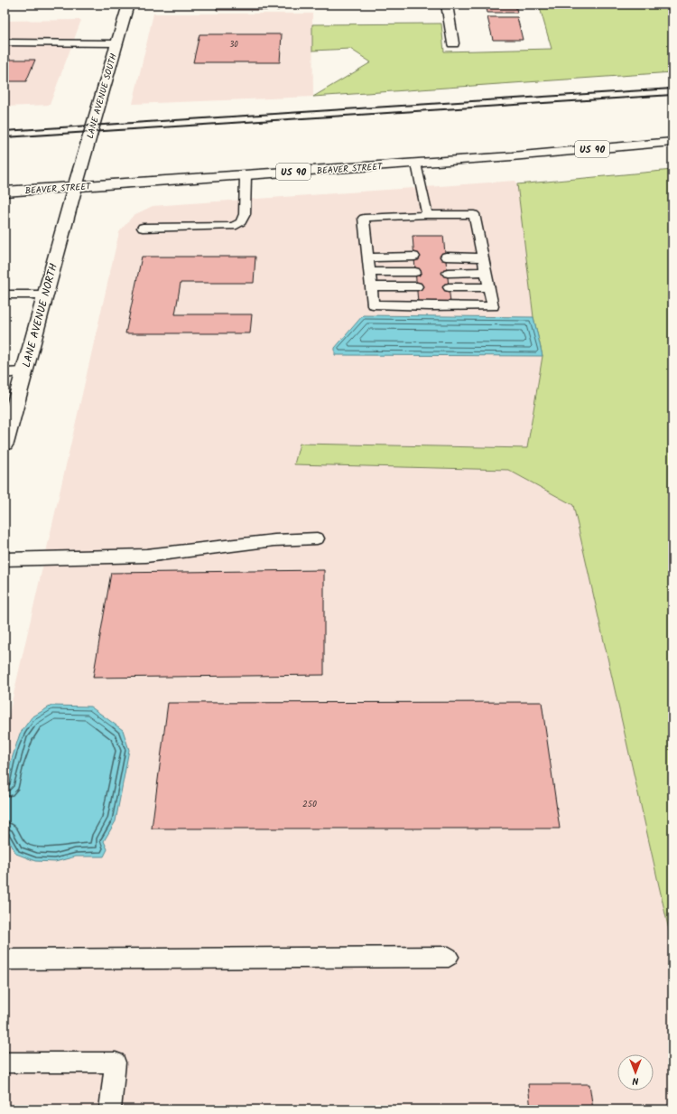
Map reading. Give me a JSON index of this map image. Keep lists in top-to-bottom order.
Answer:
{
  "streets": {
    "main road": [
      "LANE AVENUE SOUTH",
      "US 90",
      "BEAVER STREET",
      "LANE AVENUE NORTH"
    ]
  },
  "crossings": [
    ["LANE AVENUE SOUTH", "BEAVER STREET"],
    ["LANE AVENUE SOUTH", "LANE AVENUE NORTH"],
    ["BEAVER STREET", "LANE AVENUE NORTH"]
  ],
  "house_numbers": ["30", "250"],
  "north": "bottom"
}
